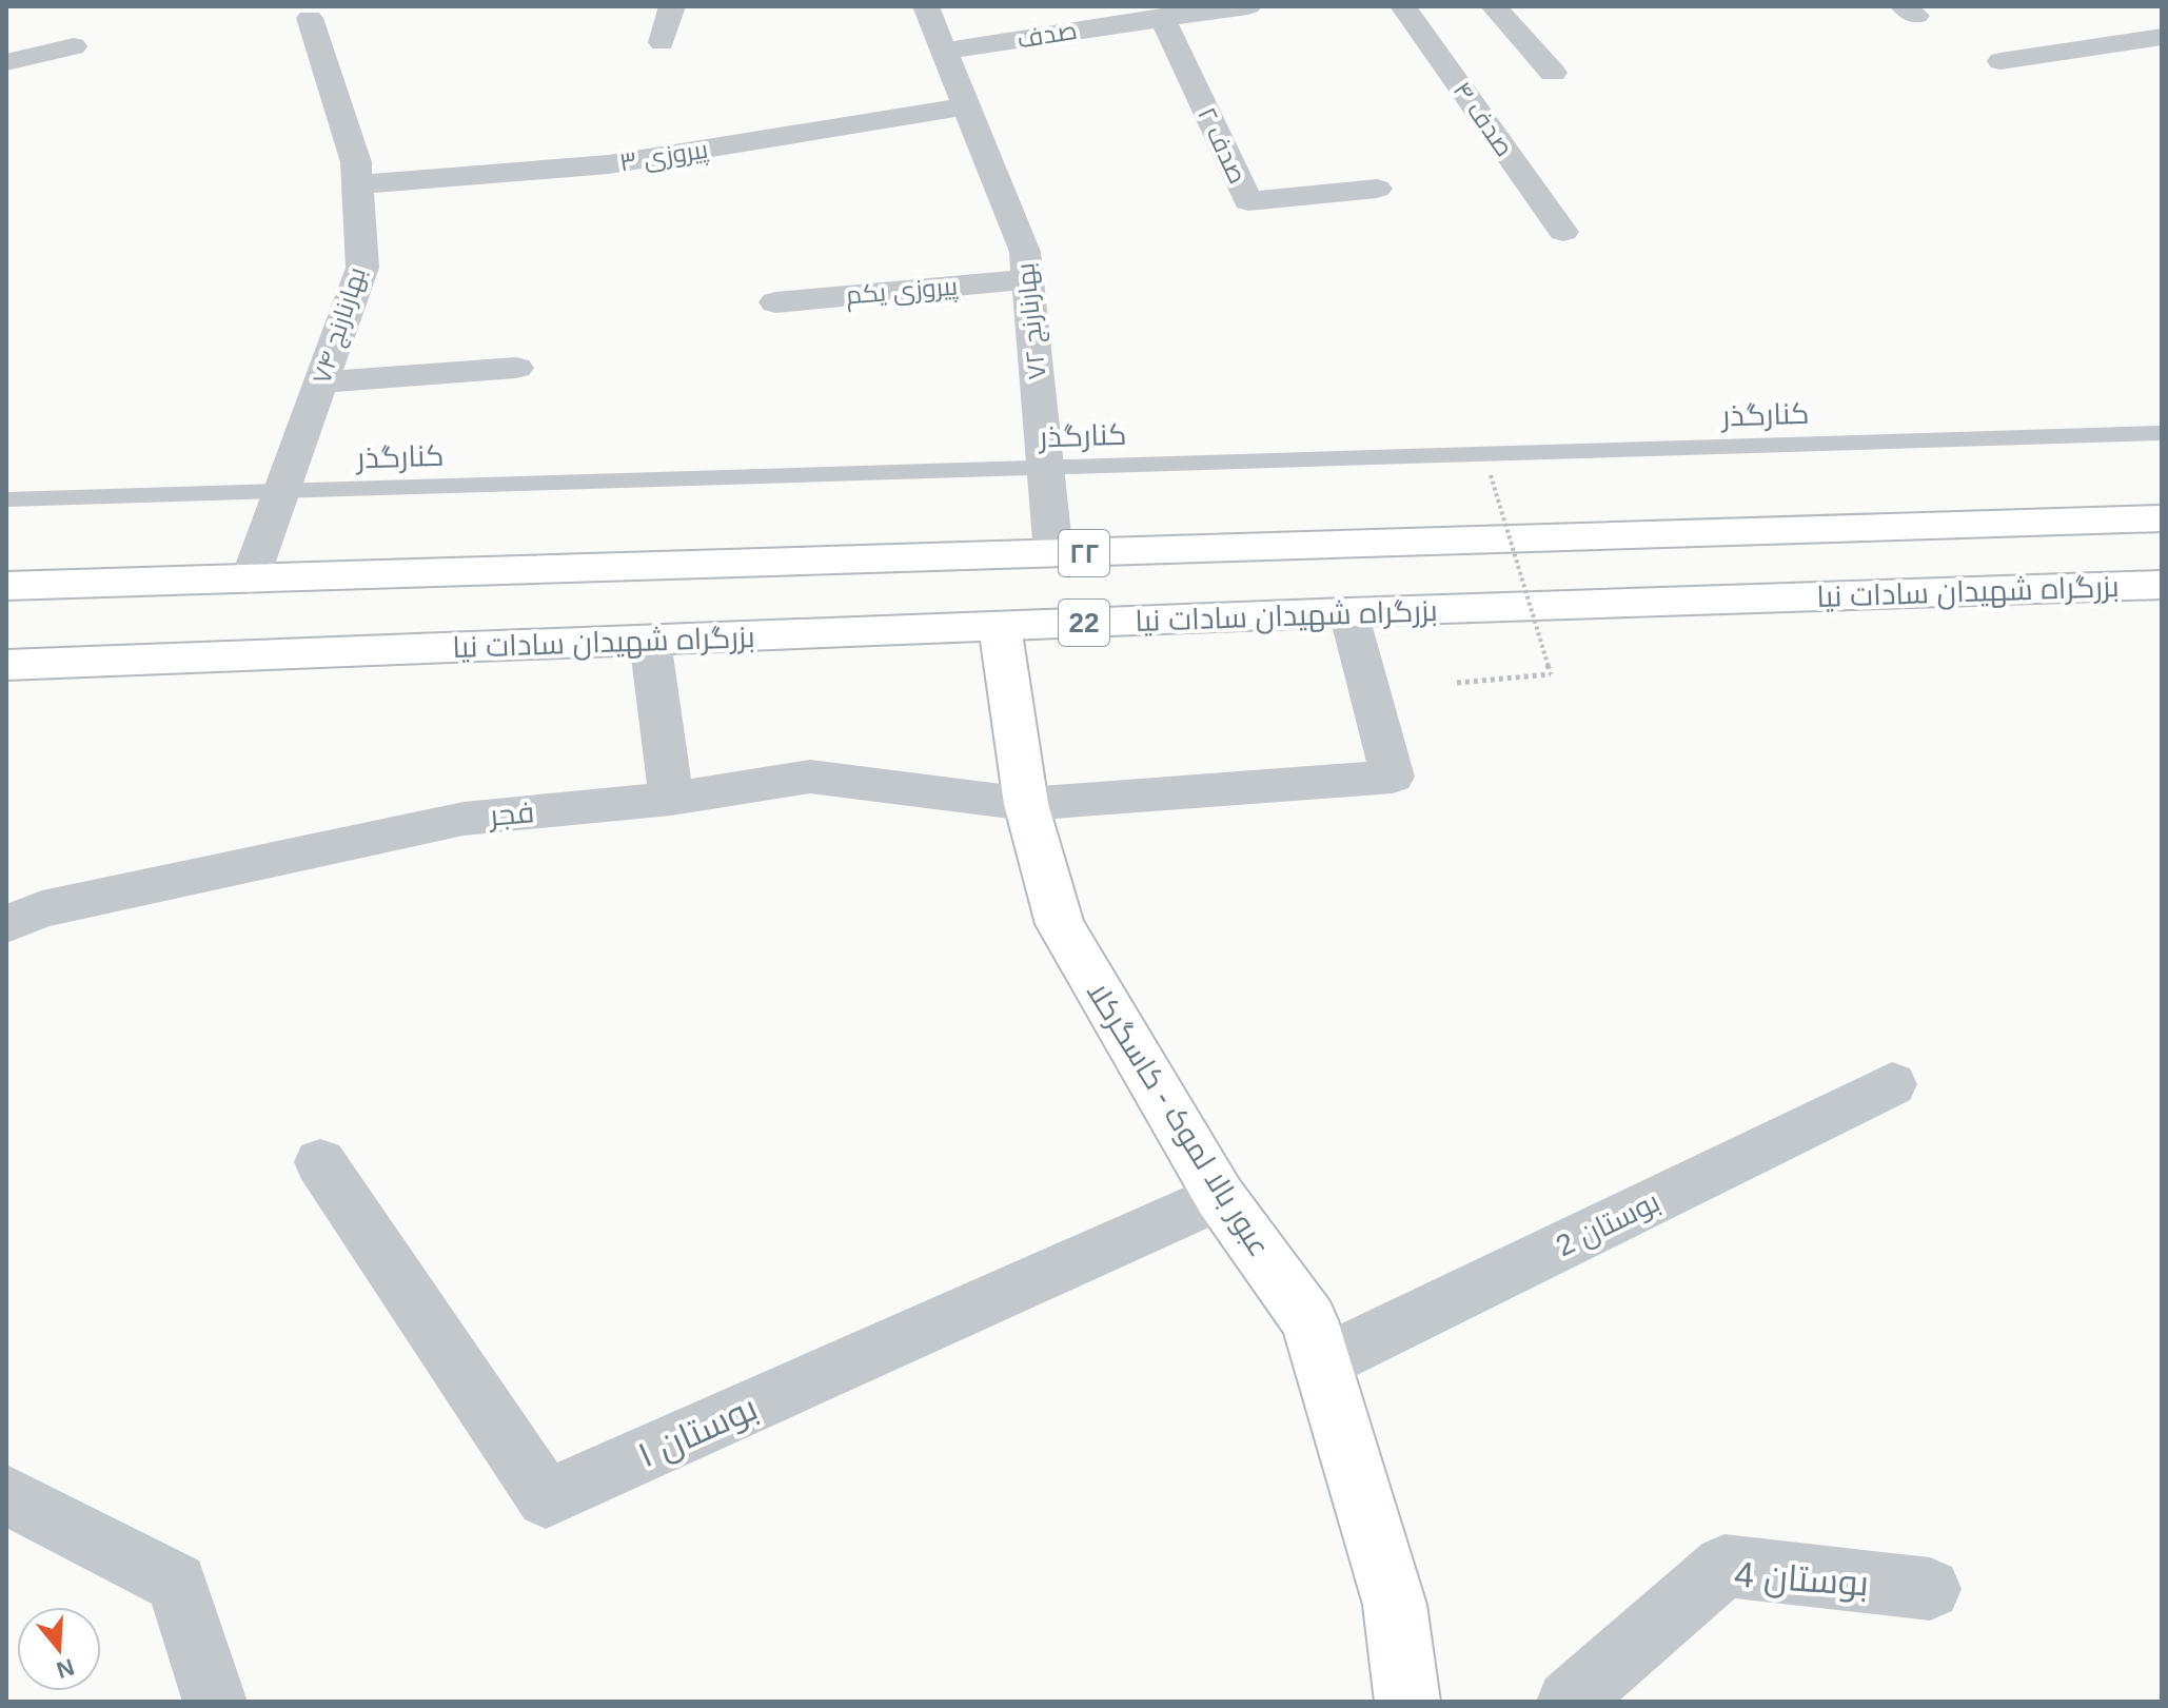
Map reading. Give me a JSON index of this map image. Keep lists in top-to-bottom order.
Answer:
{
  "streets": {
    "main road": [
      "۲۲",
      "بزرگراه شهیدان سادات نیا",
      "22",
      "عبور بالا لموک - کاسگرکلا"
    ],
    "street": [
      "صدف",
      "صدف ۴",
      "صدف ۲",
      "پیروزی ۳",
      "پیروزی یکم",
      "بهارنارنج ۷۲",
      "بهارنارنج ۷۴",
      "فجر",
      "بوستان 2",
      "بوستان ۱",
      "بوستان 4"
    ],
    "lane": ["کنارگذر"]
  },
  "crossings": [
    ["صدف", "صدف ۲"],
    ["صدف", "بهارنارنج ۷۲"],
    ["پیروزی ۳", "بهارنارنج ۷۲"],
    ["پیروزی ۳", "بهارنارنج ۷۴"],
    ["پیروزی یکم", "بهارنارنج ۷۲"],
    ["بهارنارنج ۷۲", "کنارگذر"],
    ["بهارنارنج ۷۲", "۲۲"],
    ["بهارنارنج ۷۴", "کنارگذر"],
    ["بهارنارنج ۷۴", "۲۲"],
    ["بزرگراه شهیدان سادات نیا", "فجر"],
    ["بزرگراه شهیدان سادات نیا", "عبور بالا لموک - کاسگرکلا"],
    ["فجر", "عبور بالا لموک - کاسگرکلا"],
    ["عبور بالا لموک - کاسگرکلا", "بوستان 2"],
    ["عبور بالا لموک - کاسگرکلا", "بوستان ۱"]
  ],
  "north": "bottom"
}
